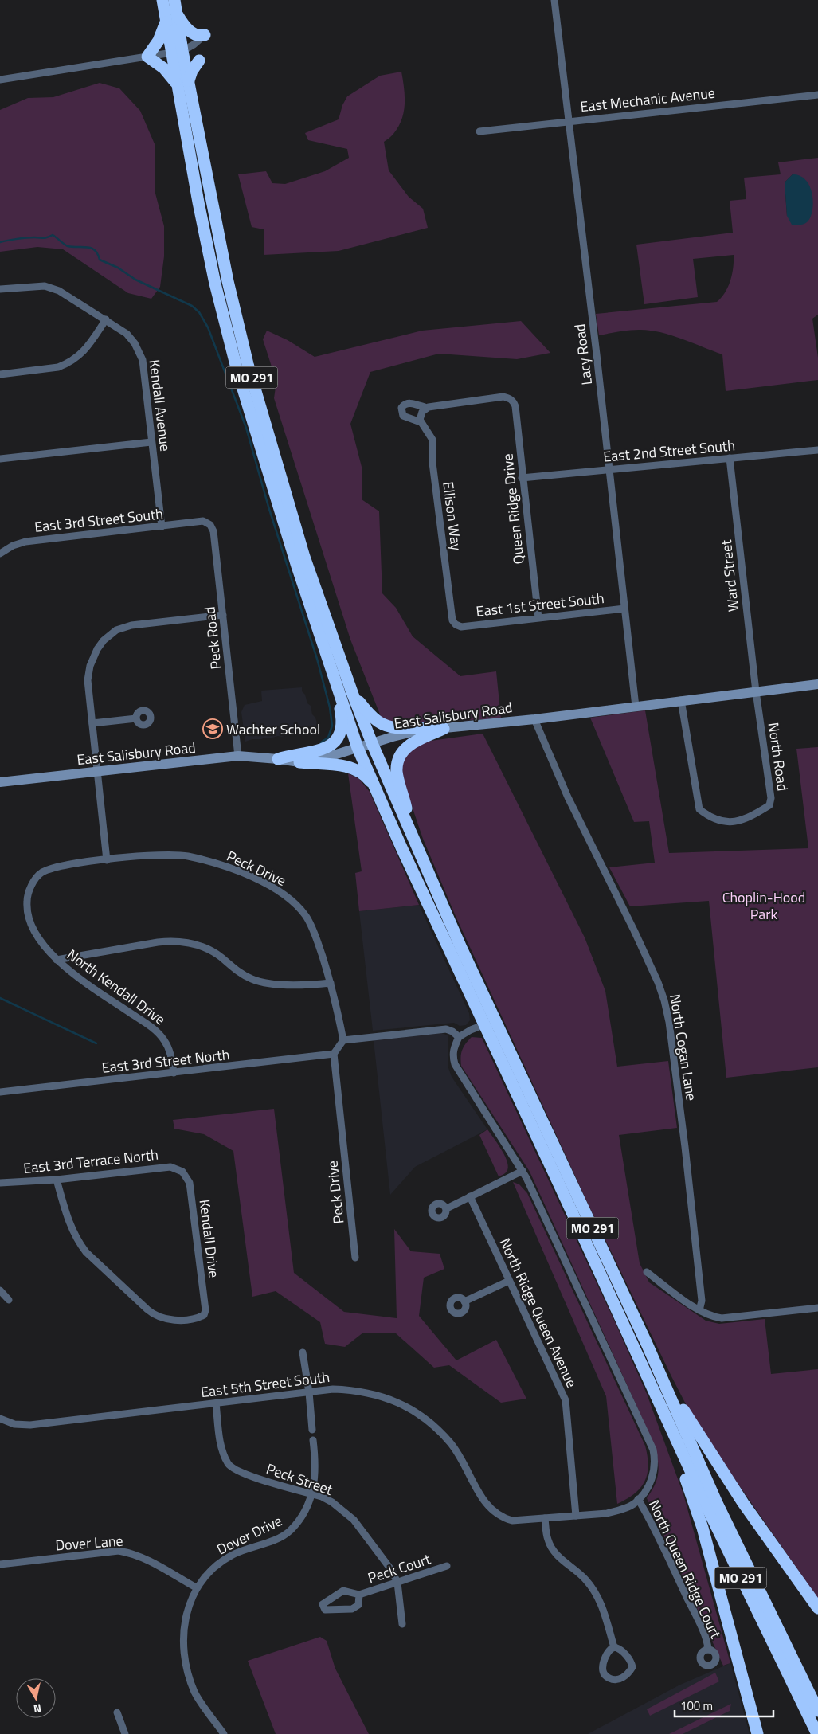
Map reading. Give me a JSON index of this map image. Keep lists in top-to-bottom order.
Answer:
{
  "streets": {
    "highway": ["MO 291"],
    "main road": ["East Salisbury Road"],
    "street": [
      "East Mechanic Avenue",
      "Lacy Road",
      "Kendall Avenue",
      "East 2nd Street South",
      "Queen Ridge Drive",
      "Ellison Way",
      "East 3rd Street South",
      "Ward Street",
      "East 1st Street South",
      "Peck Road",
      "North Road",
      "Peck Drive",
      "North Kendall Drive",
      "North Cogan Lane",
      "East 3rd Street North",
      "East 3rd Terrace North",
      "Kendall Drive",
      "North Ridge Queen Avenue",
      "East 5th Street South",
      "Peck Street",
      "Dover Drive",
      "Dover Lane",
      "Peck Court",
      "North Queen Ridge Court"
    ]
  },
  "crossings": [
    ["East Mechanic Avenue", "Lacy Road"],
    ["Lacy Road", "East 2nd Street South"],
    ["Lacy Road", "East 1st Street South"],
    ["Lacy Road", "East Salisbury Road"],
    ["MO 291", "East Salisbury Road"],
    ["Kendall Avenue", "East 3rd Street South"],
    ["East 2nd Street South", "Queen Ridge Drive"],
    ["East 2nd Street South", "Ward Street"],
    ["Queen Ridge Drive", "East 1st Street South"],
    ["Ellison Way", "East 1st Street South"],
    ["East 3rd Street South", "Peck Road"],
    ["Ward Street", "East Salisbury Road"],
    ["Ward Street", "North Road"],
    ["Peck Road", "East Salisbury Road"],
    ["East Salisbury Road", "North Road"],
    ["East Salisbury Road", "North Cogan Lane"],
    ["Peck Drive", "North Kendall Drive"],
    ["Peck Drive", "East 3rd Street North"],
    ["North Kendall Drive", "East 3rd Street North"],
    ["East 3rd Terrace North", "Kendall Drive"],
    ["East 5th Street South", "Peck Street"],
    ["Peck Street", "Dover Drive"],
    ["Peck Street", "Peck Court"],
    ["Dover Drive", "Dover Lane"]
  ],
  "parks": ["Choplin-Hood Park"],
  "places": {
    "school or university": ["Wachter School"]
  },
  "scale_bar": "100 m",
  "north": "bottom"
}
